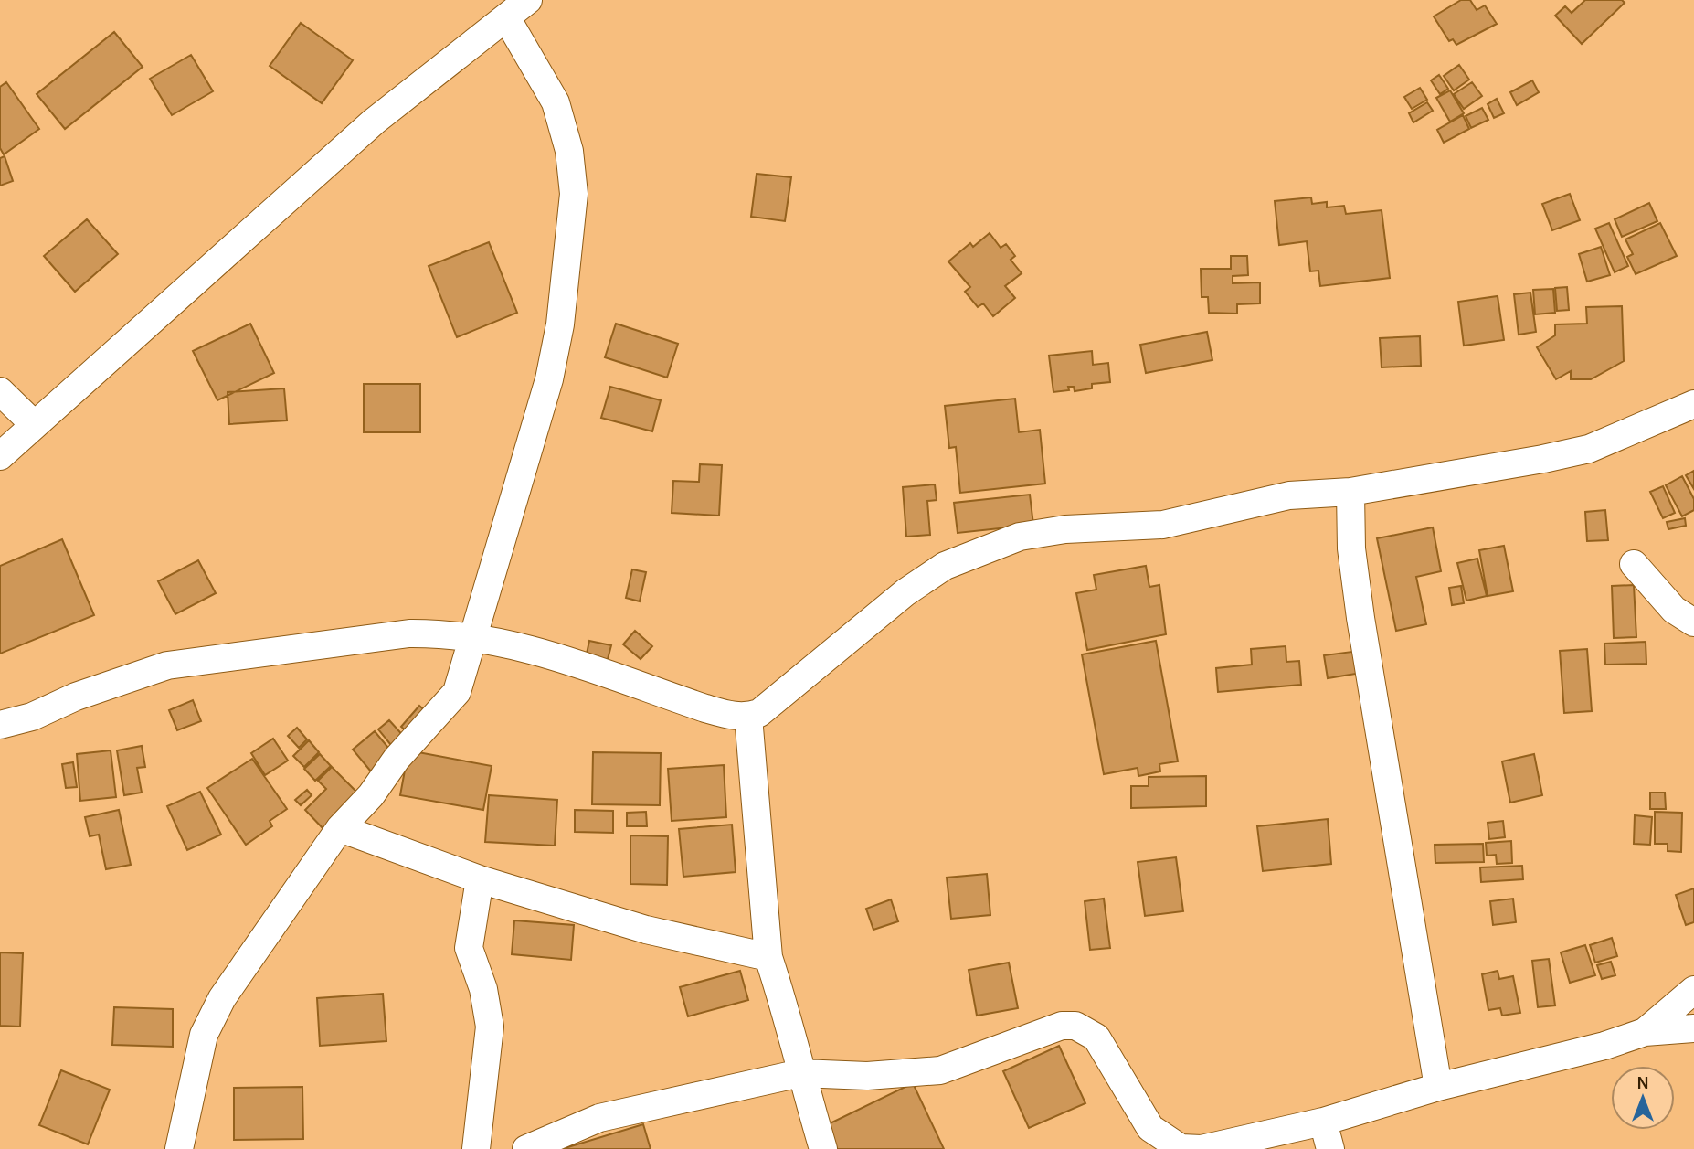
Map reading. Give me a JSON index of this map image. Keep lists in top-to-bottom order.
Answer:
{
  "north": "top"
}
